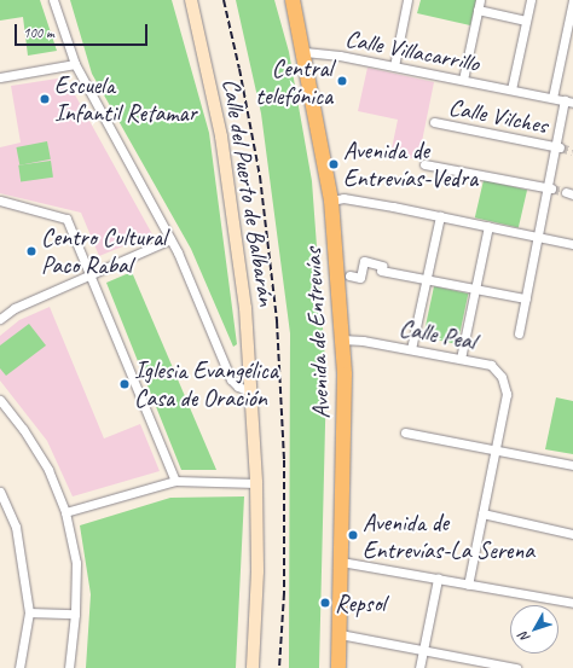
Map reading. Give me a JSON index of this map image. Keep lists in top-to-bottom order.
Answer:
{
  "streets": {
    "main road": ["Avenida de Entrevías"],
    "street": [
      "Calle Villacarrillo",
      "Calle Vilches",
      "Calle del Puerto de Balbarán",
      "Calle Peal"
    ]
  },
  "crossings": [
    ["Calle Villacarrillo", "Calle Vilches"],
    ["Calle Villacarrillo", "Avenida de Entrevías"],
    ["Avenida de Entrevías", "Calle Peal"]
  ],
  "places": [
    "Central telefónica",
    "Escuela Infantil Retamar",
    "Avenida de Entrevías-Vedra",
    "Centro Cultural Paco Rabal",
    "Iglesia Evangélica Casa de Oración",
    "Avenida de Entrevías-La Serena",
    "Repsol"
  ],
  "scale_bar": "100 m",
  "north": "bottom left"
}
